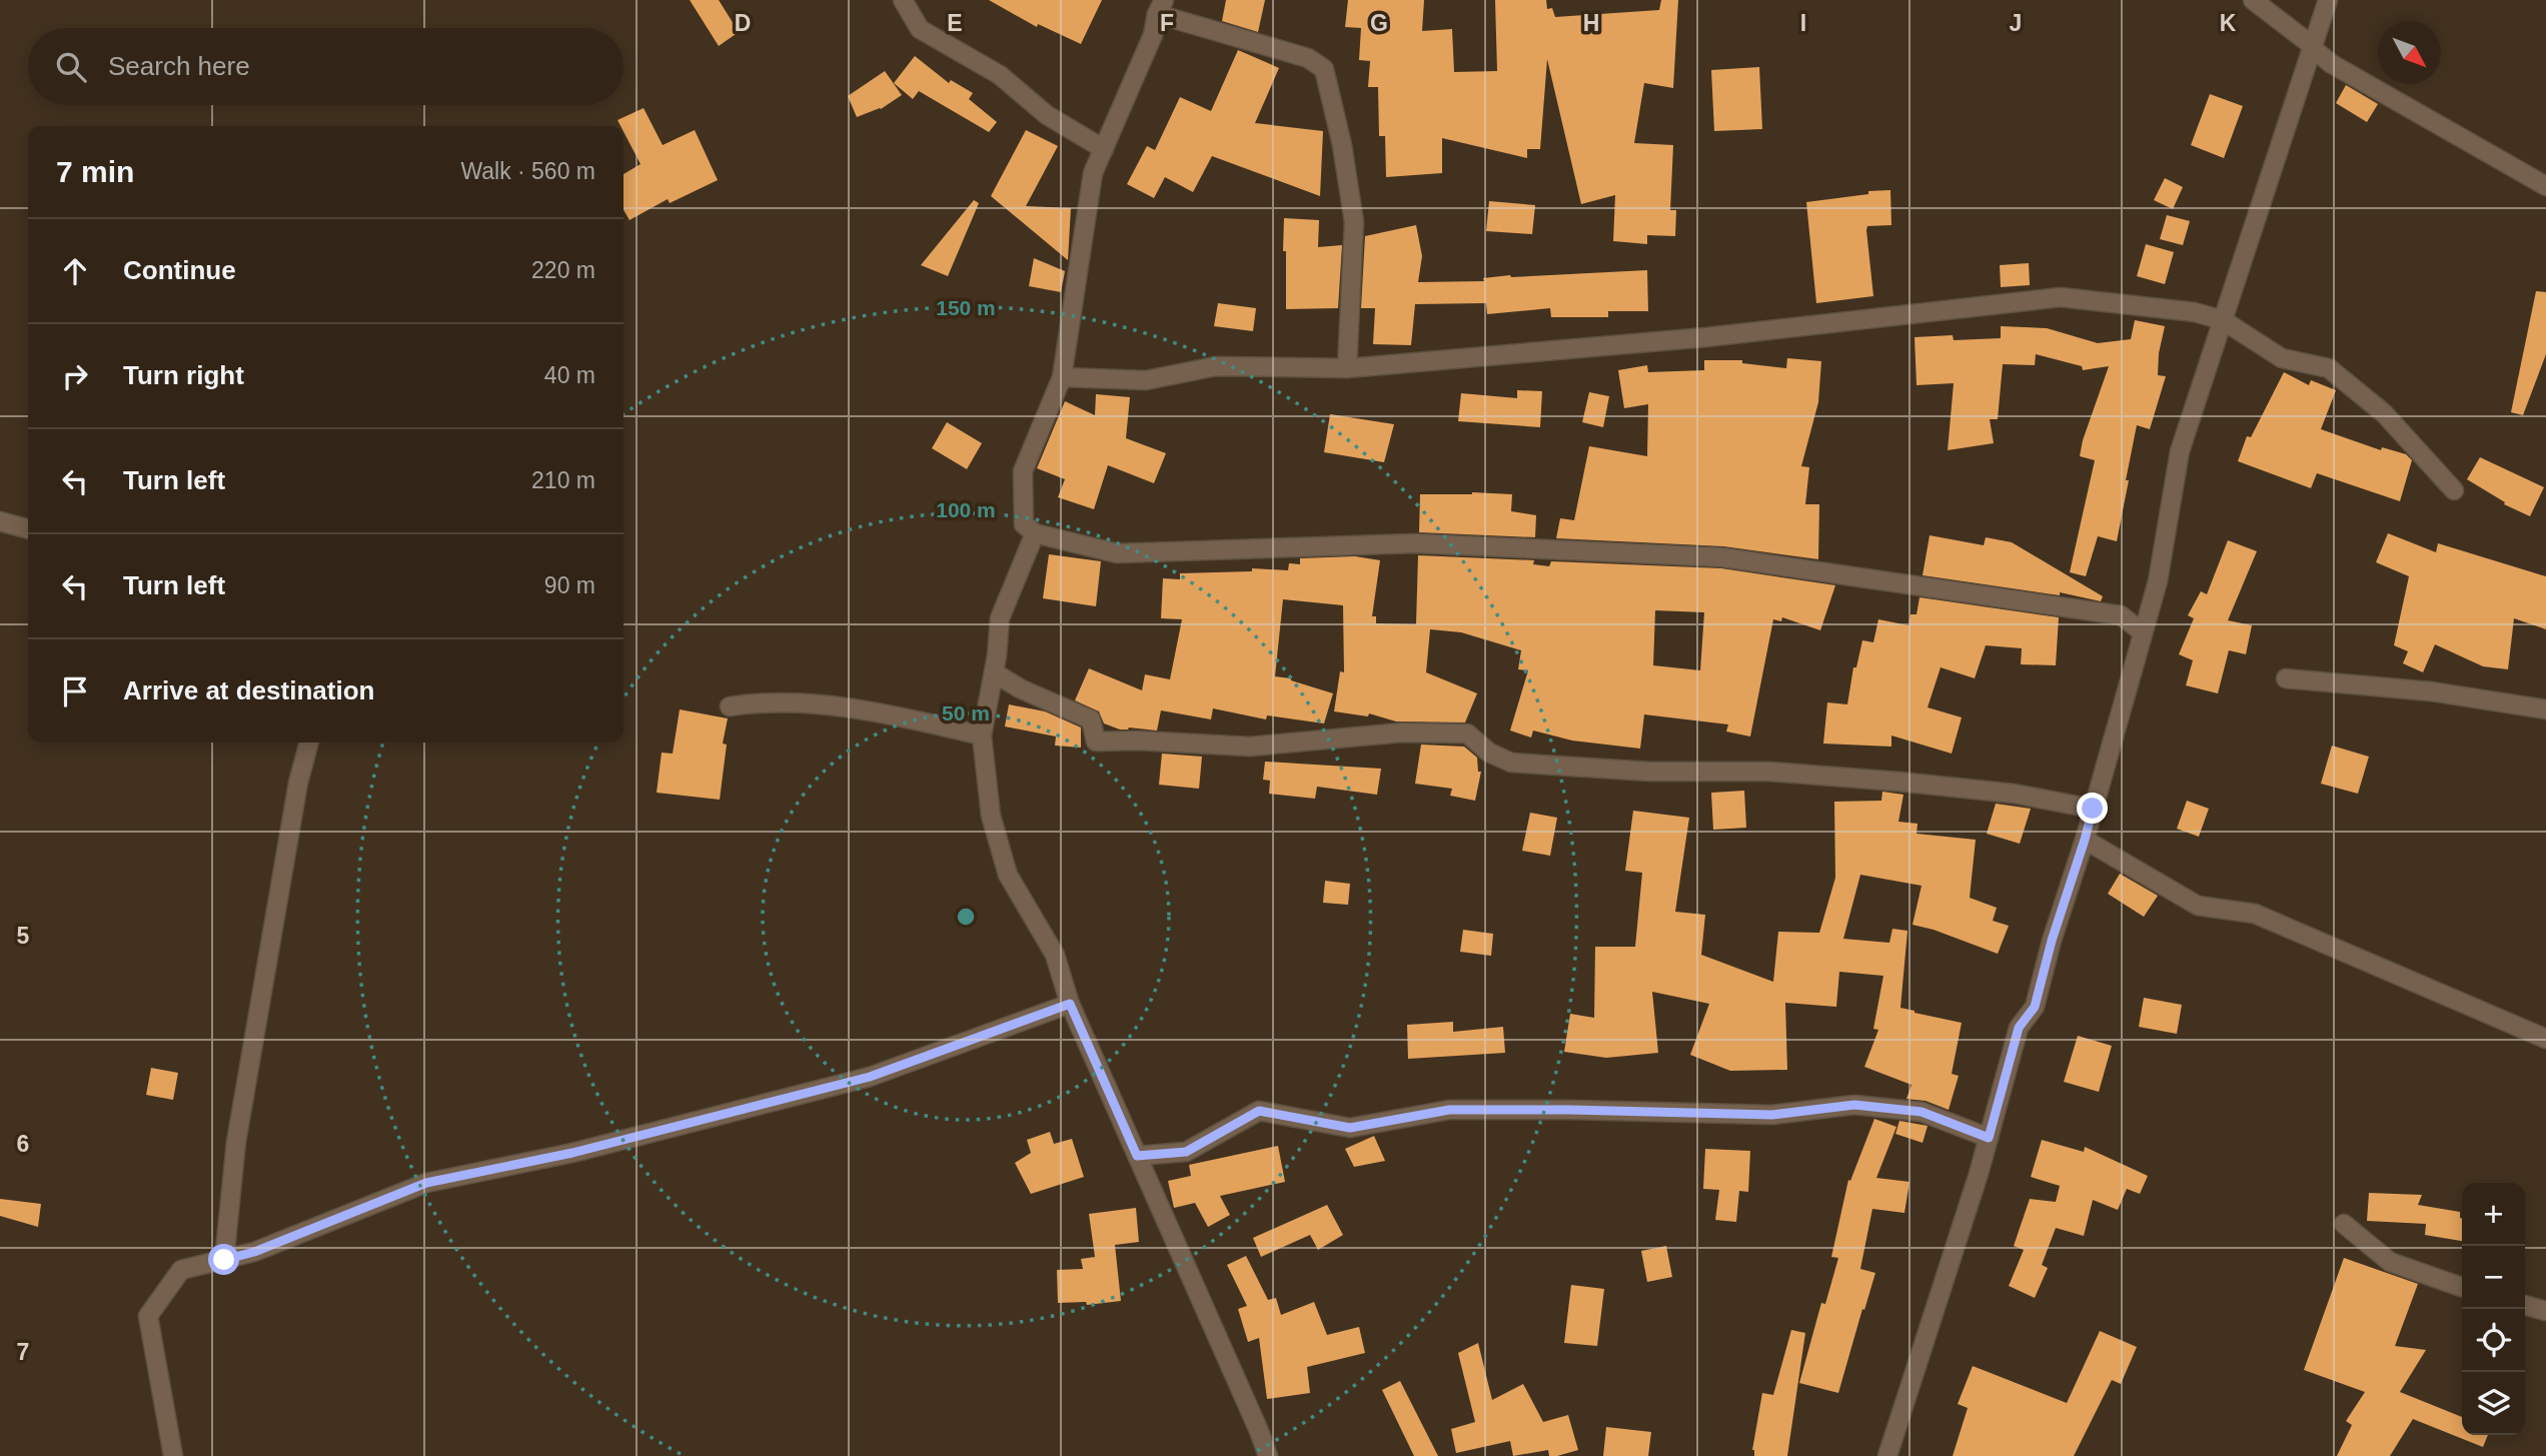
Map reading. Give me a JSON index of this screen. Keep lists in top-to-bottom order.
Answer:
{
  "north": "bottom right",
  "page": {
    "search": "Search here",
    "heading": ["7 min", "Walk · 560 m"],
    "list": [
      ["Continue", "220 m"],
      ["Turn right", "40 m"],
      ["Turn left", "210 m"],
      ["Turn left", "90 m"],
      "Arrive at destination"
    ],
    "map_buttons": ["+", "−"]
  },
  "grid": {
    "columns": [
      "D",
      "E",
      "F",
      "G",
      "H",
      "I",
      "J",
      "K"
    ],
    "rows": ["5", "6", "7"]
  },
  "rings": ["150 m", "100 m", "50 m"]
}
